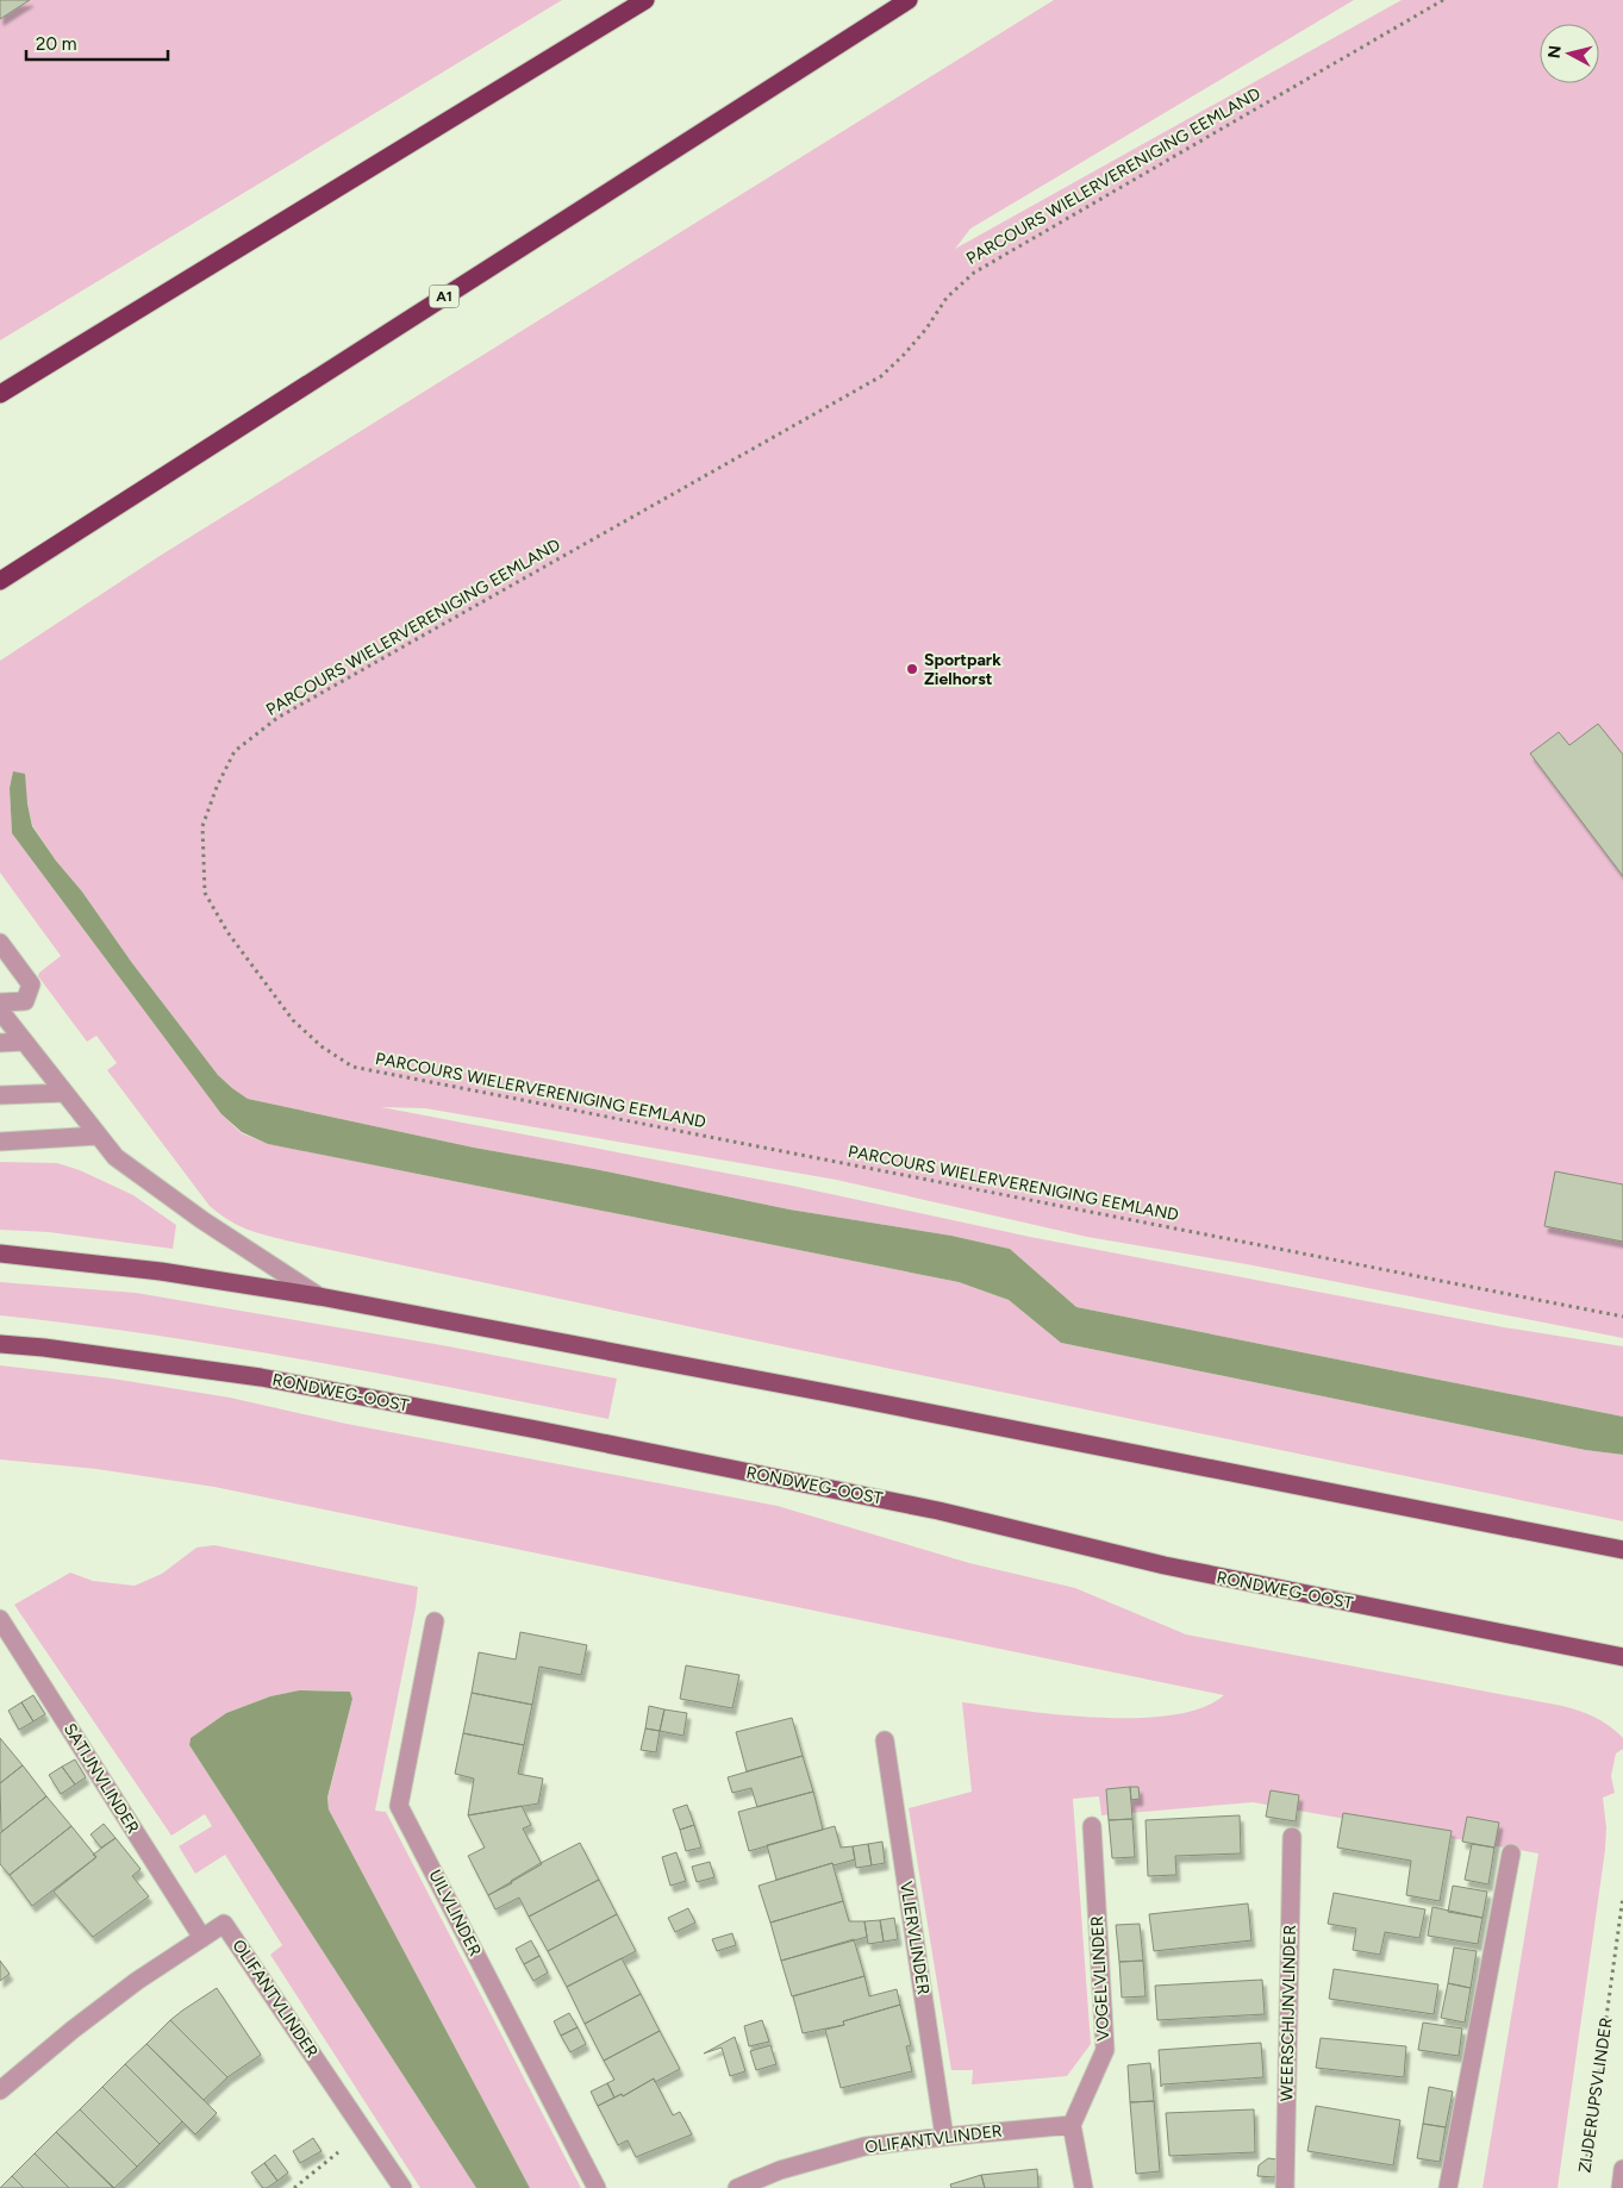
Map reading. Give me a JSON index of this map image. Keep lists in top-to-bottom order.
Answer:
{
  "streets": {
    "highway": ["A1"],
    "main road": ["RONDWEG-OOST"],
    "street": [
      "SATIJNVLINDER",
      "UILVLINDER",
      "VLIERVLINDER",
      "VOGELVLINDER",
      "OLIFANTVLINDER",
      "WEERSCHIJNVLINDER"
    ],
    "path": ["PARCOURS WIELERVERENIGING EEMLAND", "ZIJDERUPSVLINDER"]
  },
  "crossings": [
    ["SATIJNVLINDER", "OLIFANTVLINDER"],
    ["VLIERVLINDER", "OLIFANTVLINDER"],
    ["VOGELVLINDER", "OLIFANTVLINDER"]
  ],
  "places": ["Sportpark Zielhorst"],
  "scale_bar": "20 m",
  "north": "left"
}
